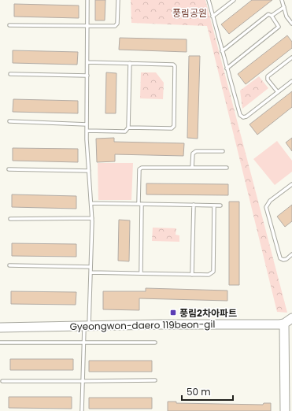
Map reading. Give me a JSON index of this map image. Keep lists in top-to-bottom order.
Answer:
{
  "streets": {
    "street": ["Gyeongwon-daero 119beon-gil"]
  },
  "parks": ["풍림공원"],
  "places": {
    "transit": ["풍림2차아파트"]
  },
  "scale_bar": "50 m"
}
